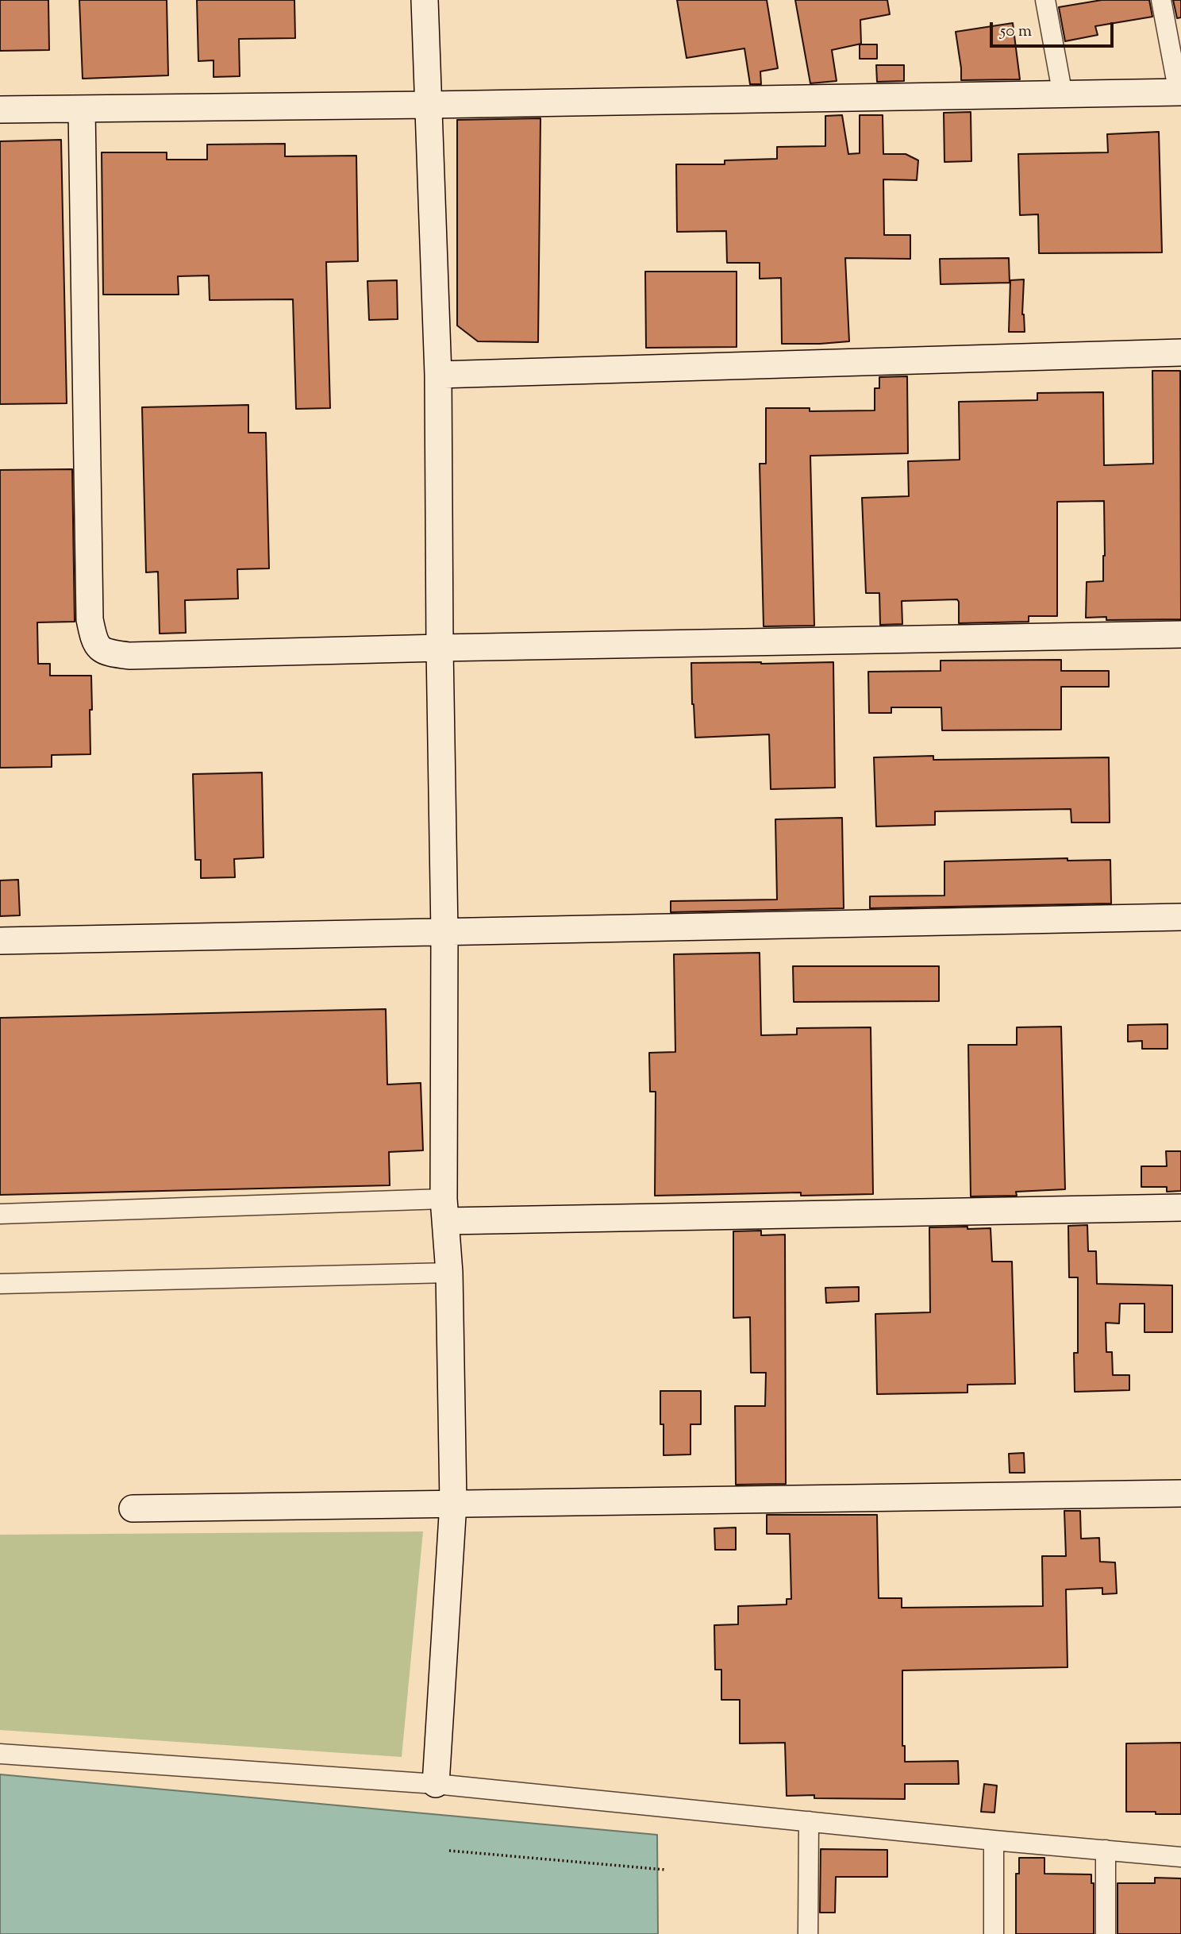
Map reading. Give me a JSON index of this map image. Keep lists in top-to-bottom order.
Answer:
{
  "scale_bar": "50 m"
}
